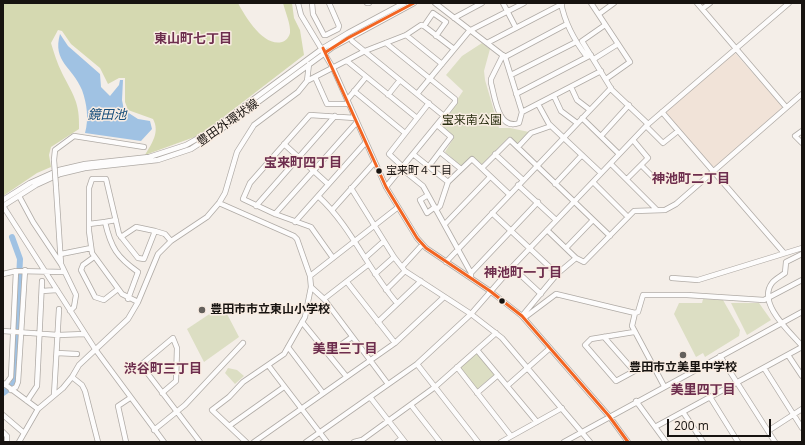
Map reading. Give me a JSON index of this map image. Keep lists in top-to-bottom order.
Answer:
{
  "streets": {
    "street": ["豊田外環状線"]
  },
  "districts": [
    "東山町七丁目",
    "宝来町四丁目",
    "神池町二丁目",
    "神池町一丁目",
    "美里三丁目",
    "渋谷町三丁目",
    "美里四丁目"
  ],
  "water": ["鏡田池"],
  "parks": ["宝来南公園"],
  "places": ["宝来町４丁目", "豊田市市立東山小学校", "豊田市立美里中学校"],
  "scale_bar": "200 m"
}
